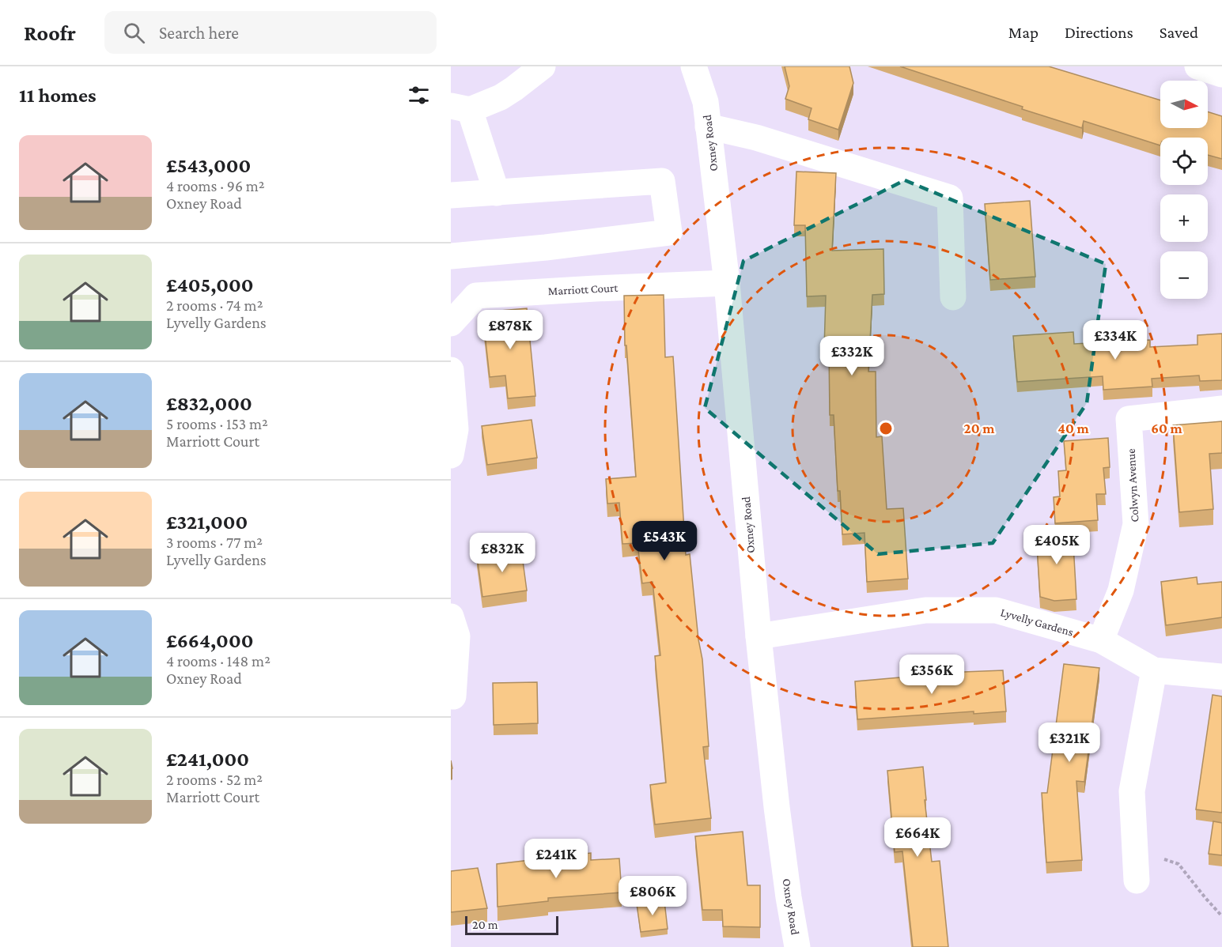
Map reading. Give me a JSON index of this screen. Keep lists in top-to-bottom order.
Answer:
{
  "streets": {
    "street": [
      "Oxney Road",
      "Marriott Court",
      "Colwyn Avenue",
      "Lyvelly Gardens"
    ]
  },
  "crossings": [
    ["Oxney Road", "Marriott Court"],
    ["Oxney Road", "Lyvelly Gardens"],
    ["Colwyn Avenue", "Lyvelly Gardens"]
  ],
  "scale_bar": "20 m",
  "north": "right",
  "page": {
    "header": "Roofr",
    "search": "Search here",
    "nav": ["Map", "Directions", "Saved"],
    "heading": "11 homes",
    "map_buttons": ["+", "−"],
    "list": [
      {
        "name": "£543,000",
        "note": "4 rooms · 96 m² · Oxney Road"
      },
      {
        "name": "£405,000",
        "note": "2 rooms · 74 m² · Lyvelly Gardens"
      },
      {
        "name": "£832,000",
        "note": "5 rooms · 153 m² · Marriott Court"
      },
      {
        "name": "£321,000",
        "note": "3 rooms · 77 m² · Lyvelly Gardens"
      },
      {
        "name": "£664,000",
        "note": "4 rooms · 148 m² · Oxney Road"
      },
      {
        "name": "£241,000",
        "note": "2 rooms · 52 m² · Marriott Court"
      }
    ],
    "price": [
      "£878K",
      "£334K",
      "£332K",
      "£543K",
      "£405K",
      "£832K",
      "£356K",
      "£321K",
      "£664K",
      "£241K",
      "£806K"
    ],
    "scale": "20 m"
  },
  "rings": ["20 m", "40 m", "60 m"]
}
